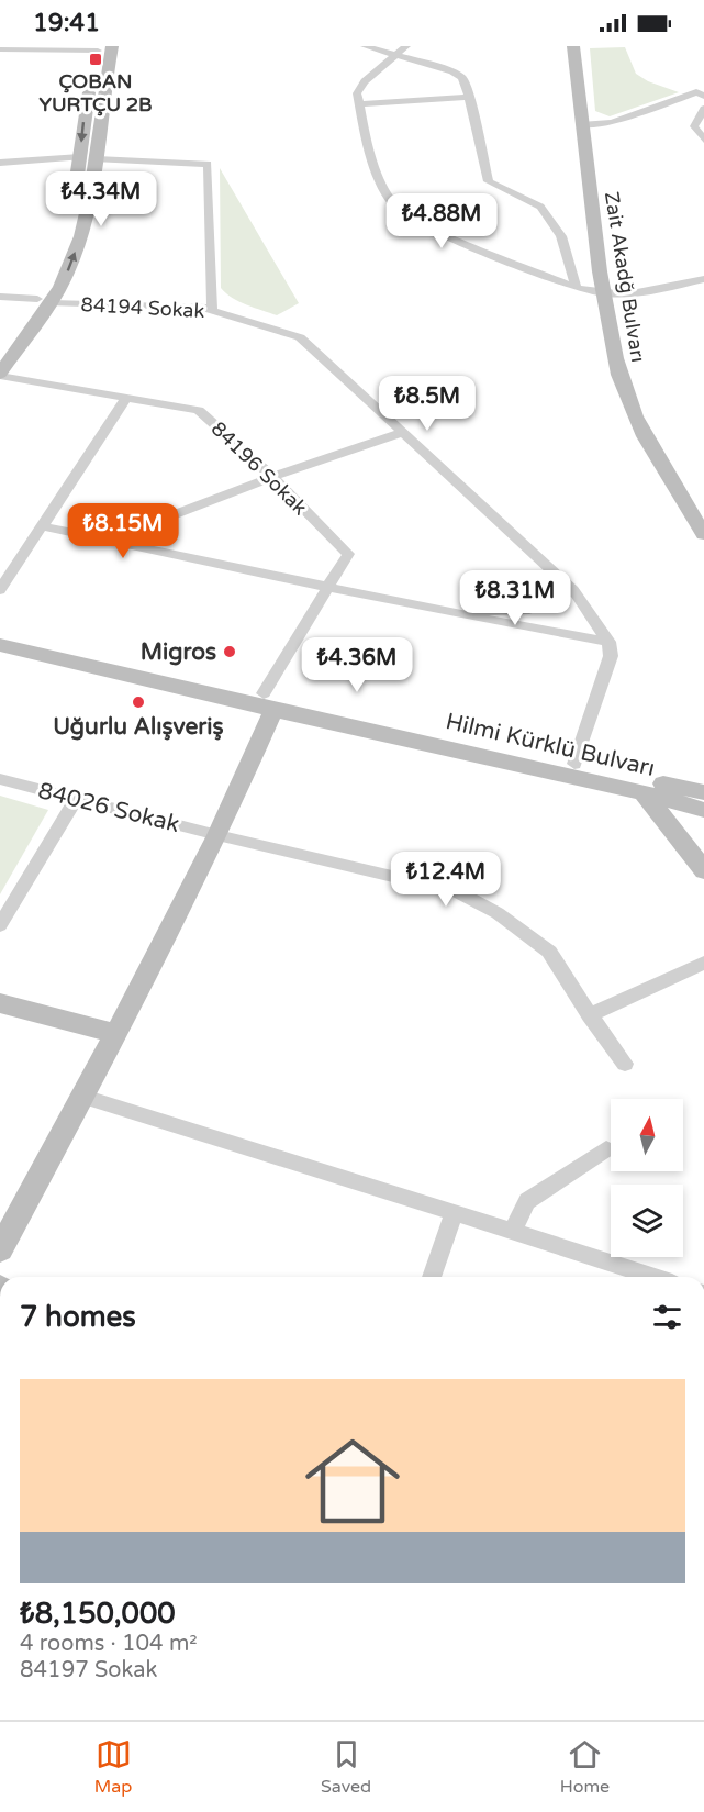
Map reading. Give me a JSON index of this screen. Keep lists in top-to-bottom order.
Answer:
{
  "streets": {
    "main road": ["Zait Akadğ Bulvarı", "Hilmi Kürklü Bulvarı"],
    "street": ["84194 Sokak", "84196 Sokak", "84026 Sokak"]
  },
  "crossings": [
    ["84196 Sokak", "Hilmi Kürklü Bulvarı"]
  ],
  "places": {
    "transit": ["ÇOBAN YURTÇU 2B"],
    "other": ["Migros", "Uğurlu Alışveriş"]
  },
  "north": "top",
  "page": {
    "status": "19:41",
    "price": [
      "₺4.34M",
      "₺4.88M",
      "₺8.5M",
      "₺8.15M",
      "₺8.31M",
      "₺4.36M",
      "₺12.4M"
    ],
    "heading": "7 homes",
    "list": [
      {
        "name": "₺8,150,000",
        "note": "4 rooms · 104 m² · 84197 Sokak"
      }
    ],
    "tabs": ["Map", "Saved", "Home"]
  }
}
